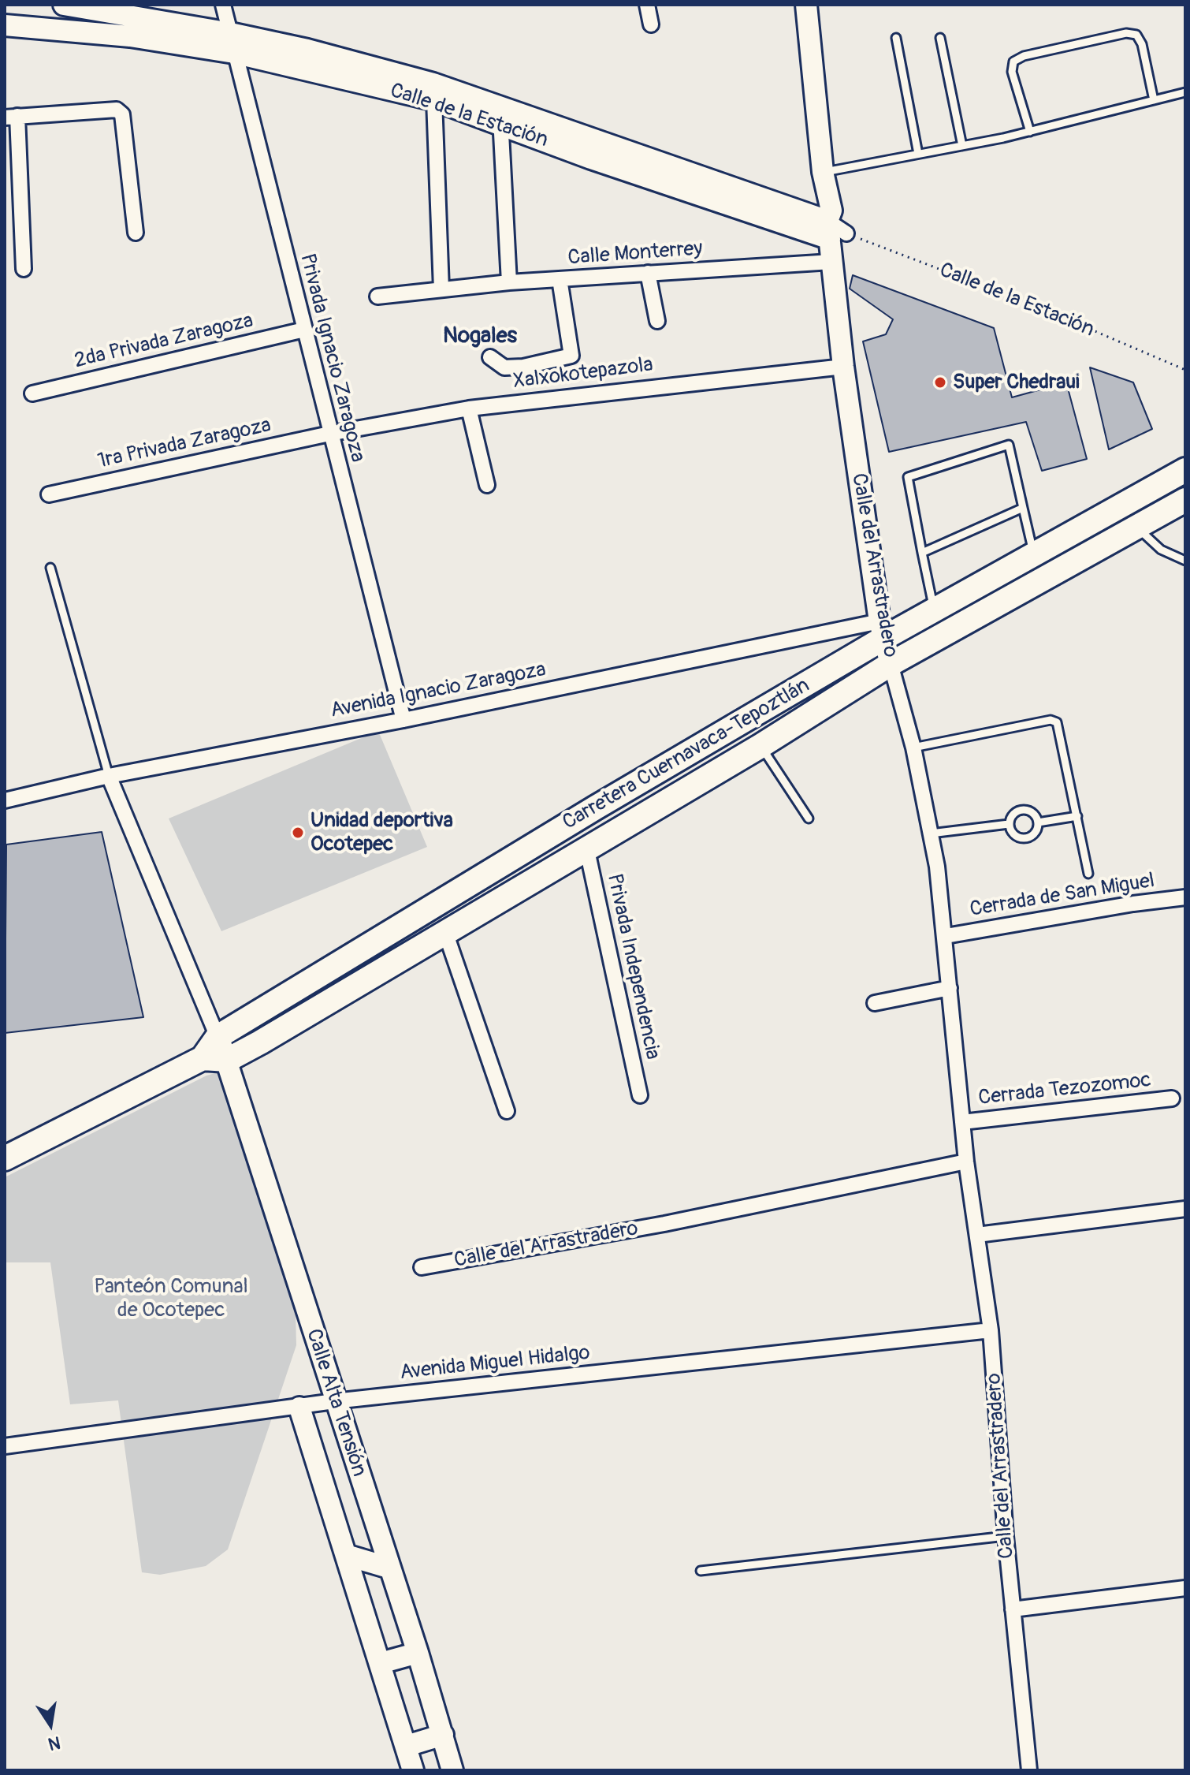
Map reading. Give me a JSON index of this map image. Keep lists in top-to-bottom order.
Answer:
{
  "streets": {
    "main road": ["Carretera Cuernavaca-Tepoztlán"],
    "street": [
      "Calle de la Estación",
      "Calle Monterrey",
      "2da Privada Zaragoza",
      "Privada Ignacio Zaragoza",
      "Xalxokotepazola",
      "1ra Privada Zaragoza",
      "Calle del Arrastradero",
      "Avenida Ignacio Zaragoza",
      "Cerrada de San Miguel",
      "Privada Independencia",
      "Cerrada Tezozomoc",
      "Avenida Miguel Hidalgo",
      "Calle Alta Tensión"
    ]
  },
  "crossings": [
    ["Calle de la Estación", "Privada Ignacio Zaragoza"],
    ["Calle de la Estación", "Calle del Arrastradero"],
    ["Calle Monterrey", "Calle del Arrastradero"],
    ["2da Privada Zaragoza", "Privada Ignacio Zaragoza"],
    ["Privada Ignacio Zaragoza", "Xalxokotepazola"],
    ["Privada Ignacio Zaragoza", "1ra Privada Zaragoza"],
    ["Privada Ignacio Zaragoza", "Avenida Ignacio Zaragoza"],
    ["Xalxokotepazola", "1ra Privada Zaragoza"],
    ["Xalxokotepazola", "Calle del Arrastradero"],
    ["Calle del Arrastradero", "Avenida Ignacio Zaragoza"],
    ["Calle del Arrastradero", "Carretera Cuernavaca-Tepoztlán"],
    ["Calle del Arrastradero", "Cerrada de San Miguel"],
    ["Calle del Arrastradero", "Cerrada Tezozomoc"],
    ["Calle del Arrastradero", "Avenida Miguel Hidalgo"],
    ["Avenida Ignacio Zaragoza", "Carretera Cuernavaca-Tepoztlán"],
    ["Carretera Cuernavaca-Tepoztlán", "Privada Independencia"],
    ["Carretera Cuernavaca-Tepoztlán", "Calle Alta Tensión"],
    ["Avenida Miguel Hidalgo", "Calle Alta Tensión"]
  ],
  "districts": ["Nogales"],
  "parks": ["Panteón Comunal de Ocotepec"],
  "places": ["Super Chedraui", "Unidad deportiva Ocotepec"],
  "north": "bottom"
}
